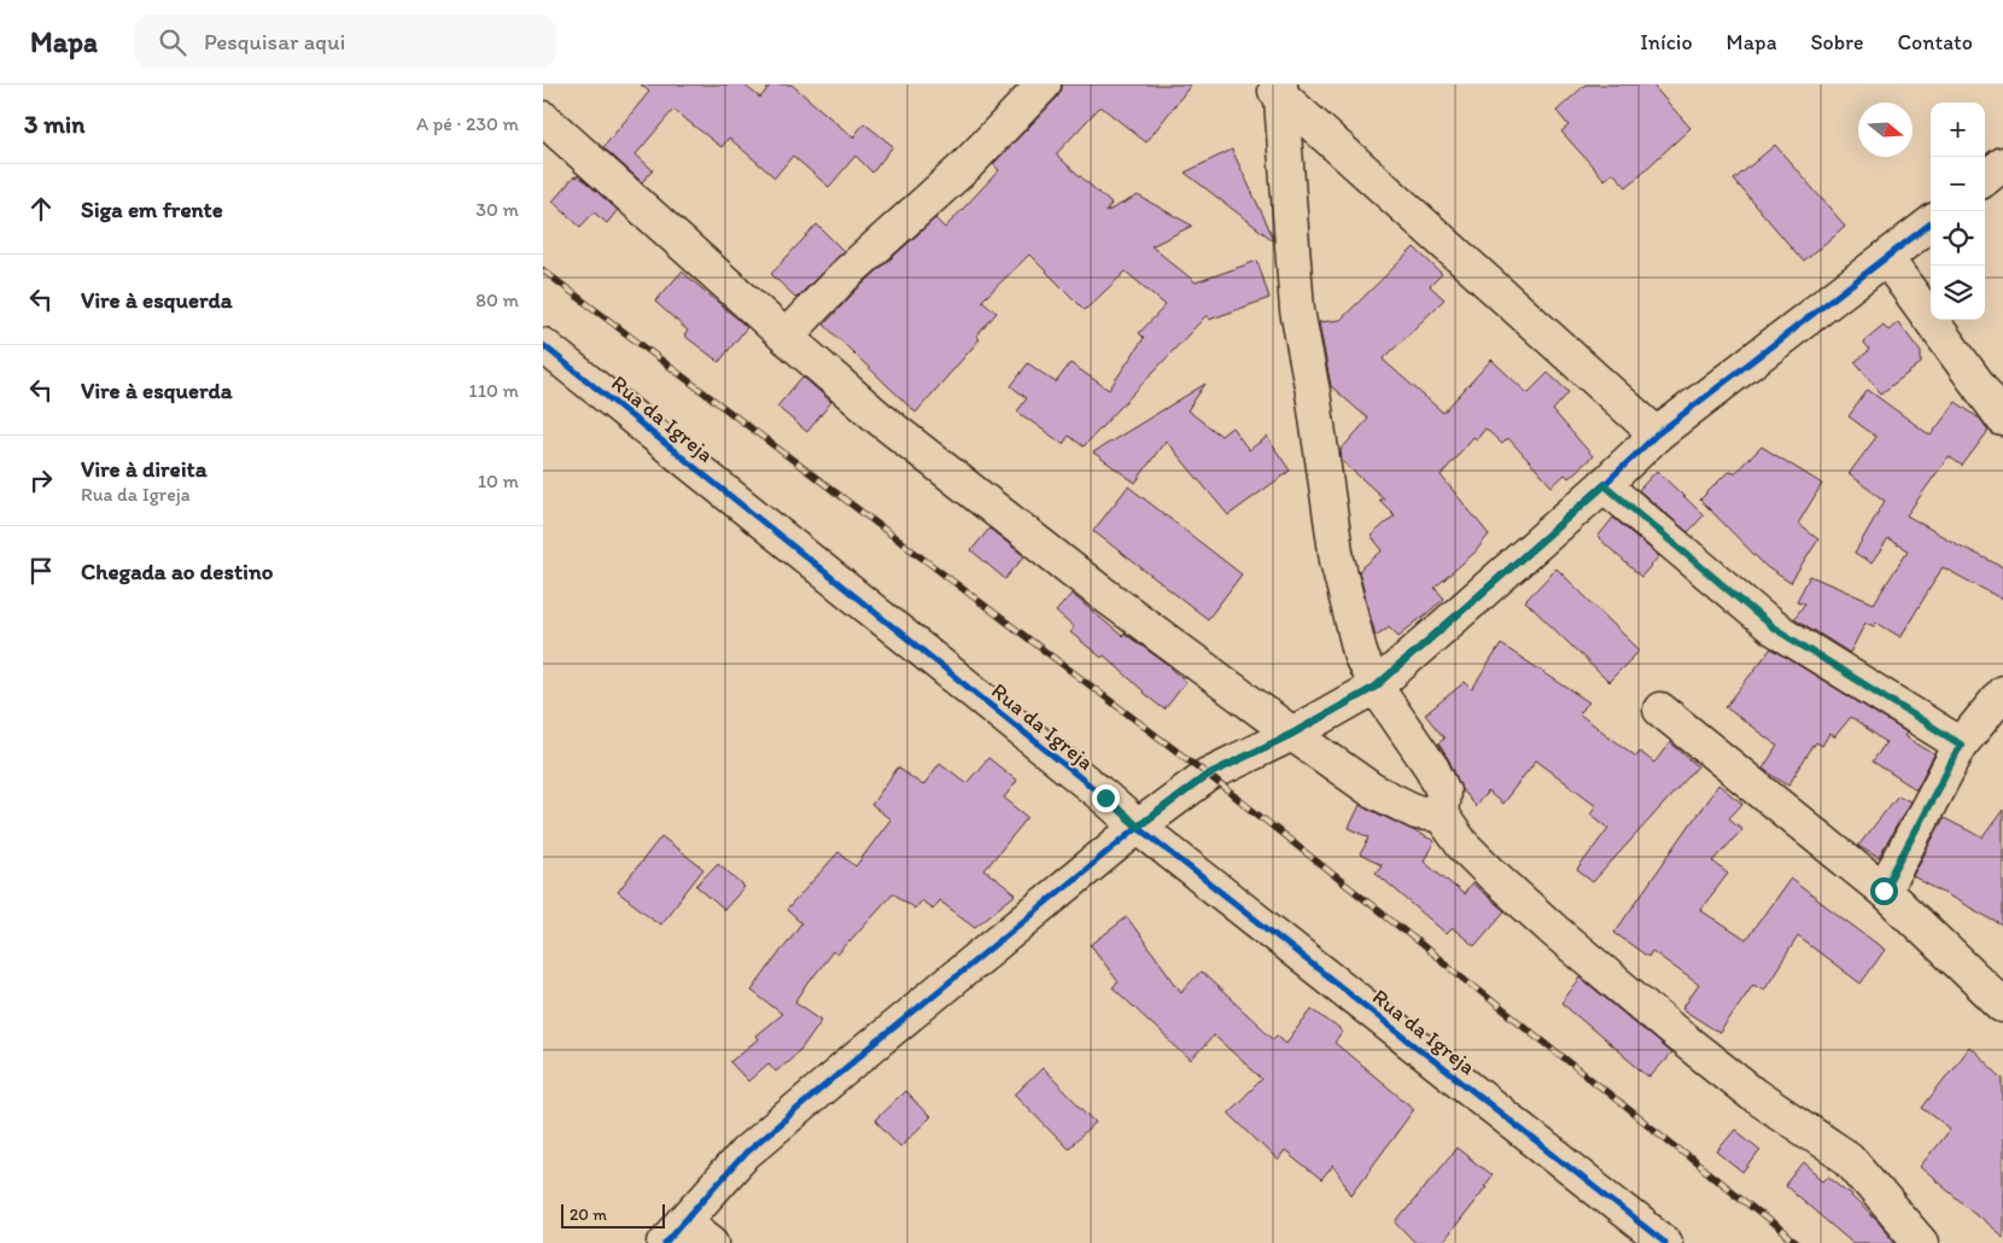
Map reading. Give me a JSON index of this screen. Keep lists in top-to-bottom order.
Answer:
{
  "streets": {
    "street": ["Rua da Igreja"]
  },
  "scale_bar": "20 m",
  "north": "right",
  "page": {
    "header": "Mapa",
    "search": "Pesquisar aqui",
    "nav": [
      "Início",
      "Mapa",
      "Sobre",
      "Contato"
    ],
    "heading": ["3 min", "A pé · 230 m"],
    "map_buttons": ["+", "−"],
    "list": [
      ["Siga em frente", "30 m"],
      ["Vire à esquerda", "80 m"],
      ["Vire à esquerda", "110 m"],
      ["Vire à direita", "Rua da Igreja", "10 m"],
      "Chegada ao destino"
    ],
    "scale": "20 m"
  }
}
